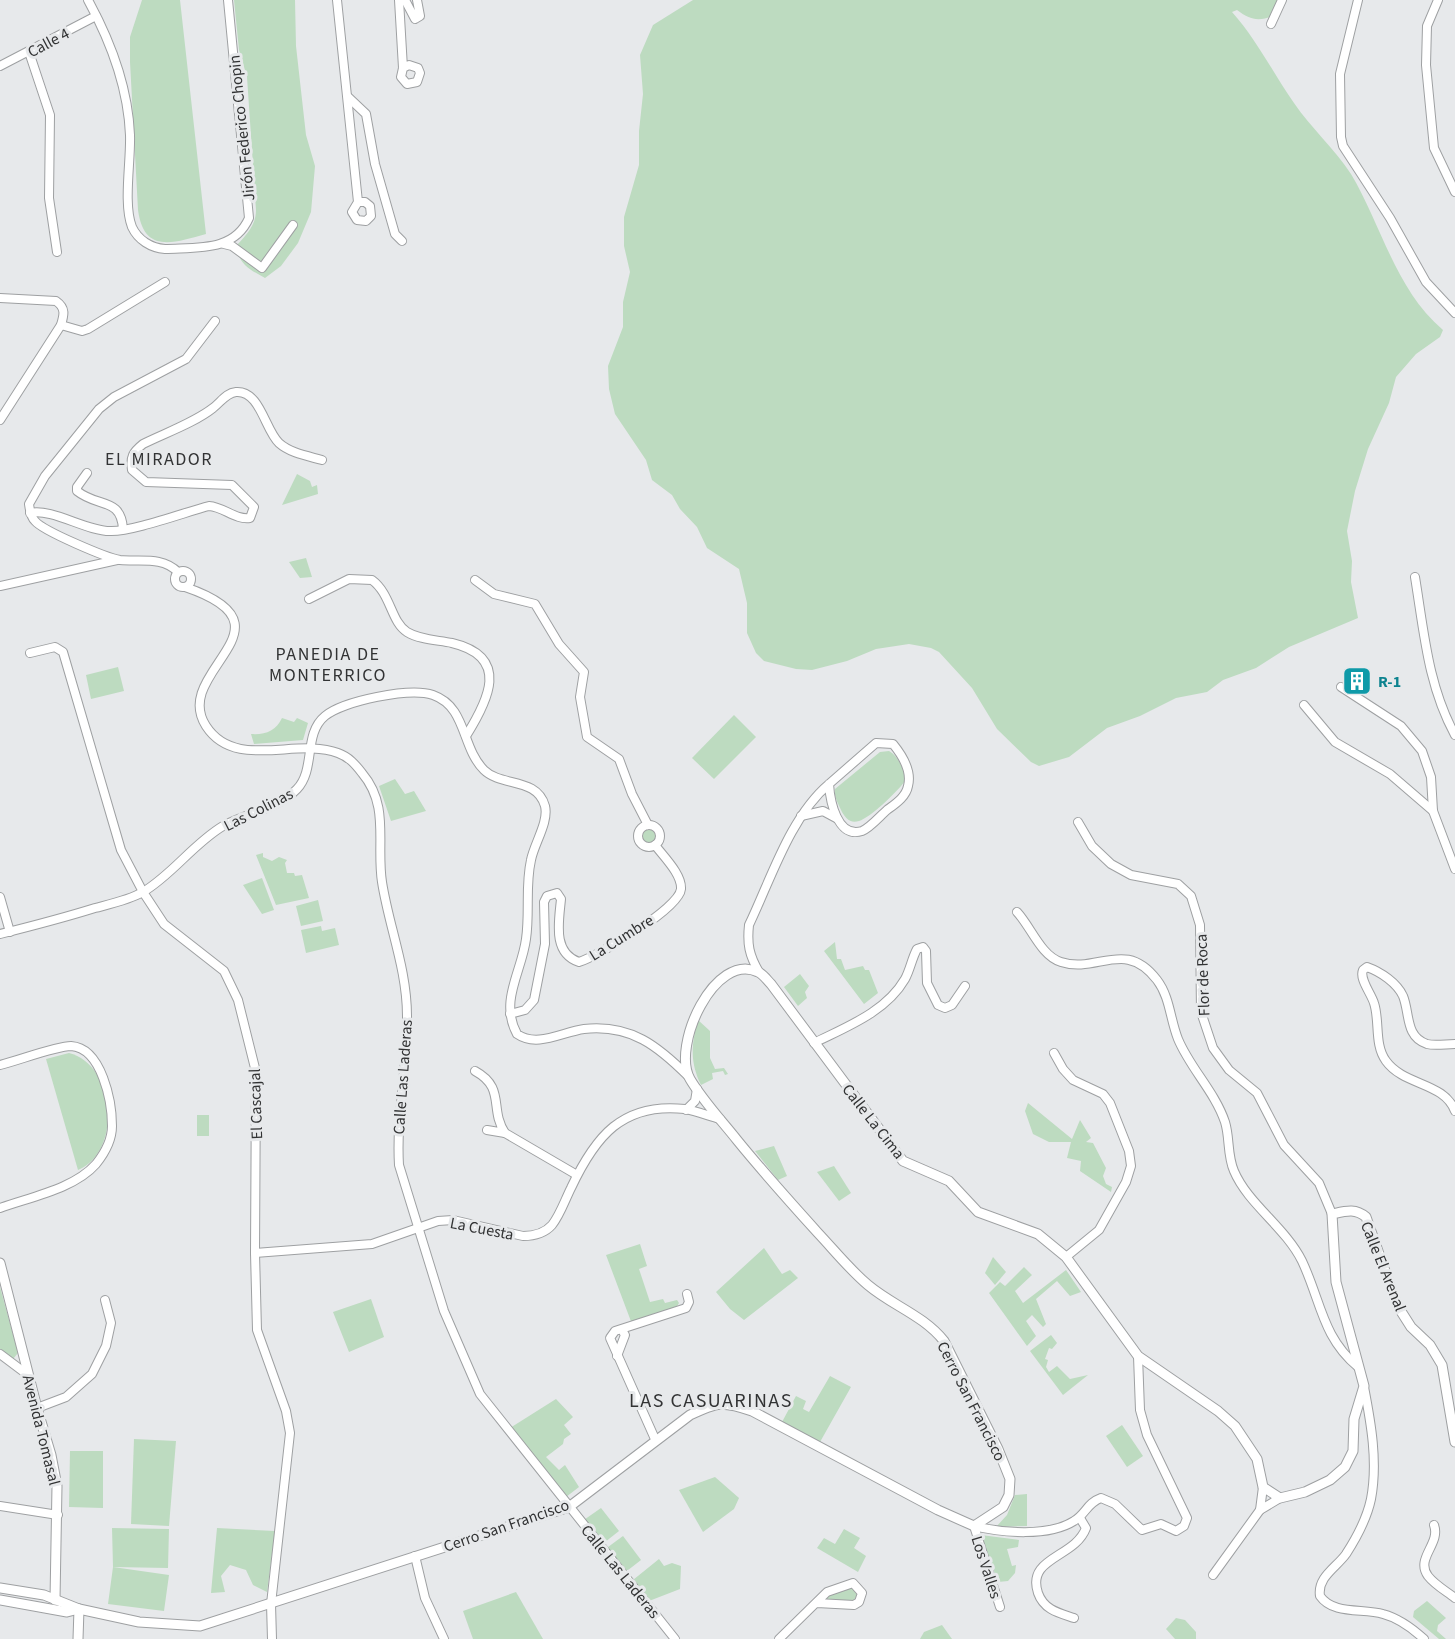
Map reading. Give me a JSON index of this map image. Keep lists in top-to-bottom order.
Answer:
{
  "streets": {
    "street": [
      "Calle 4",
      "Jirón Federico Chopin",
      "Las Colinas",
      "La Cumbre",
      "Flor de Roca",
      "Calle Las Laderas",
      "El Cascajal",
      "Calle La Cima",
      "La Cuesta",
      "Calle El Arenal",
      "Cerro San Francisco",
      "Avenida Tomasal",
      "Los Valles"
    ]
  },
  "crossings": [
    ["Las Colinas", "Calle Las Laderas"],
    ["Las Colinas", "El Cascajal"],
    ["La Cumbre", "Cerro San Francisco"],
    ["Flor de Roca", "Calle El Arenal"],
    ["Calle Las Laderas", "La Cuesta"],
    ["Calle Las Laderas", "Cerro San Francisco"],
    ["El Cascajal", "La Cuesta"],
    ["El Cascajal", "Cerro San Francisco"],
    ["La Cuesta", "Cerro San Francisco"],
    ["Cerro San Francisco", "Los Valles"]
  ],
  "districts": ["EL MIRADOR", "PANEDIA DE MONTERRICO", "LAS CASUARINAS"],
  "places": {
    "building": ["R-1"]
  }
}
